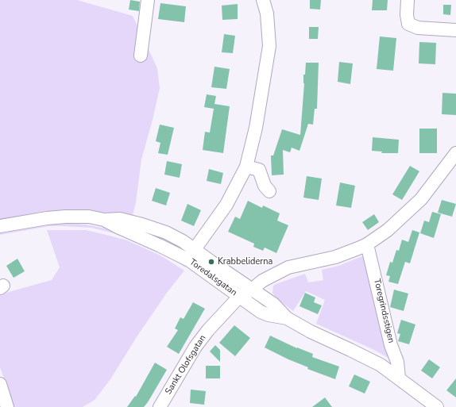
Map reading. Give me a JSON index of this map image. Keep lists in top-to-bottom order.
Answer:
{
  "streets": {
    "street": ["Toredalsgatan", "Toregrindsstigen", "Sankt Olofsgatan"]
  },
  "crossings": [
    ["Toredalsgatan", "Toregrindsstigen"],
    ["Toredalsgatan", "Sankt Olofsgatan"],
    ["Toregrindsstigen", "Sankt Olofsgatan"]
  ],
  "places": ["Krabbeliderna"]
}
